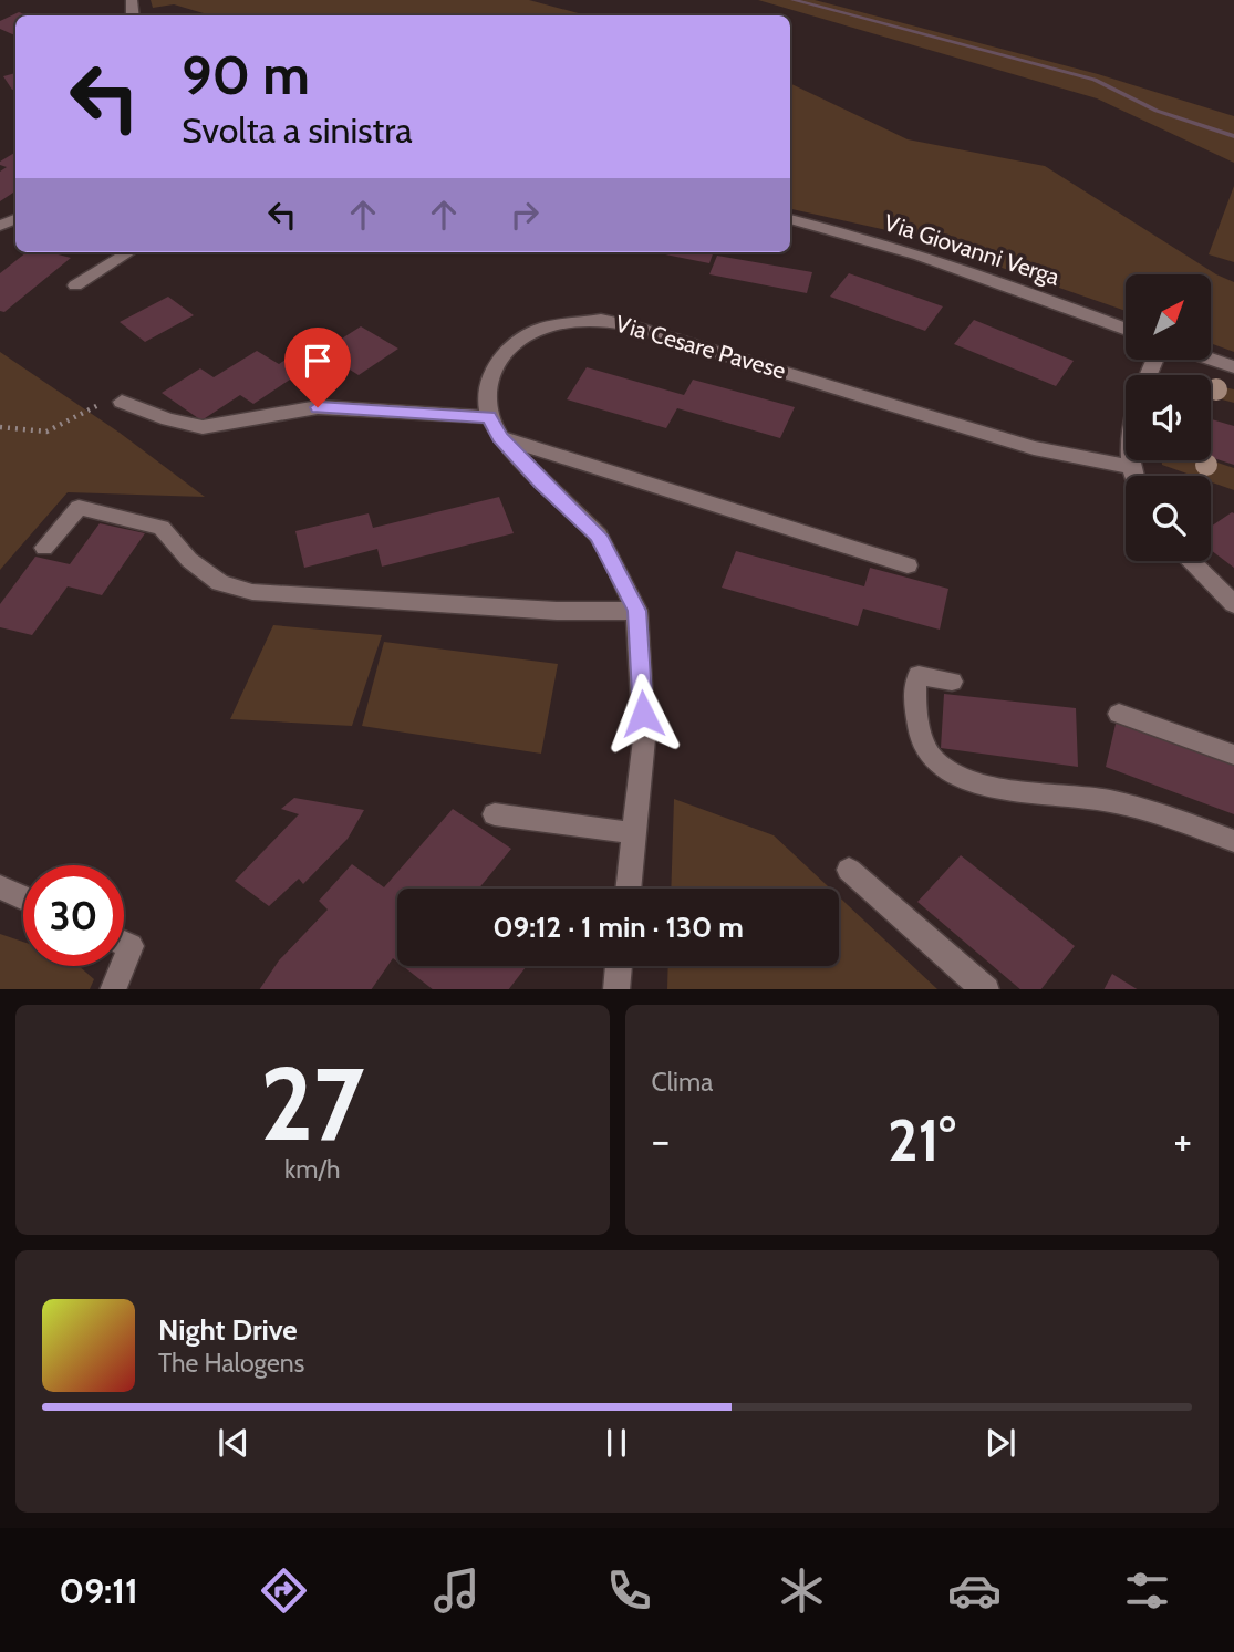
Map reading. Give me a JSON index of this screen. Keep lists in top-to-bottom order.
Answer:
{
  "streets": {
    "street": ["Via Giovanni Verga", "Via Cesare Pavese"]
  },
  "north": "top right",
  "page": {
    "turn": ["90 m", "Svolta a sinistra"],
    "limit": "30",
    "trip": "09:12 · 1 min · 130 m",
    "tile": [
      ["27", "km/h"],
      "Clima"
    ],
    "heat": ["−", "21°", "+"],
    "song": ["Night Drive", "The Halogens"],
    "tabs": "09:11"
  }
}
